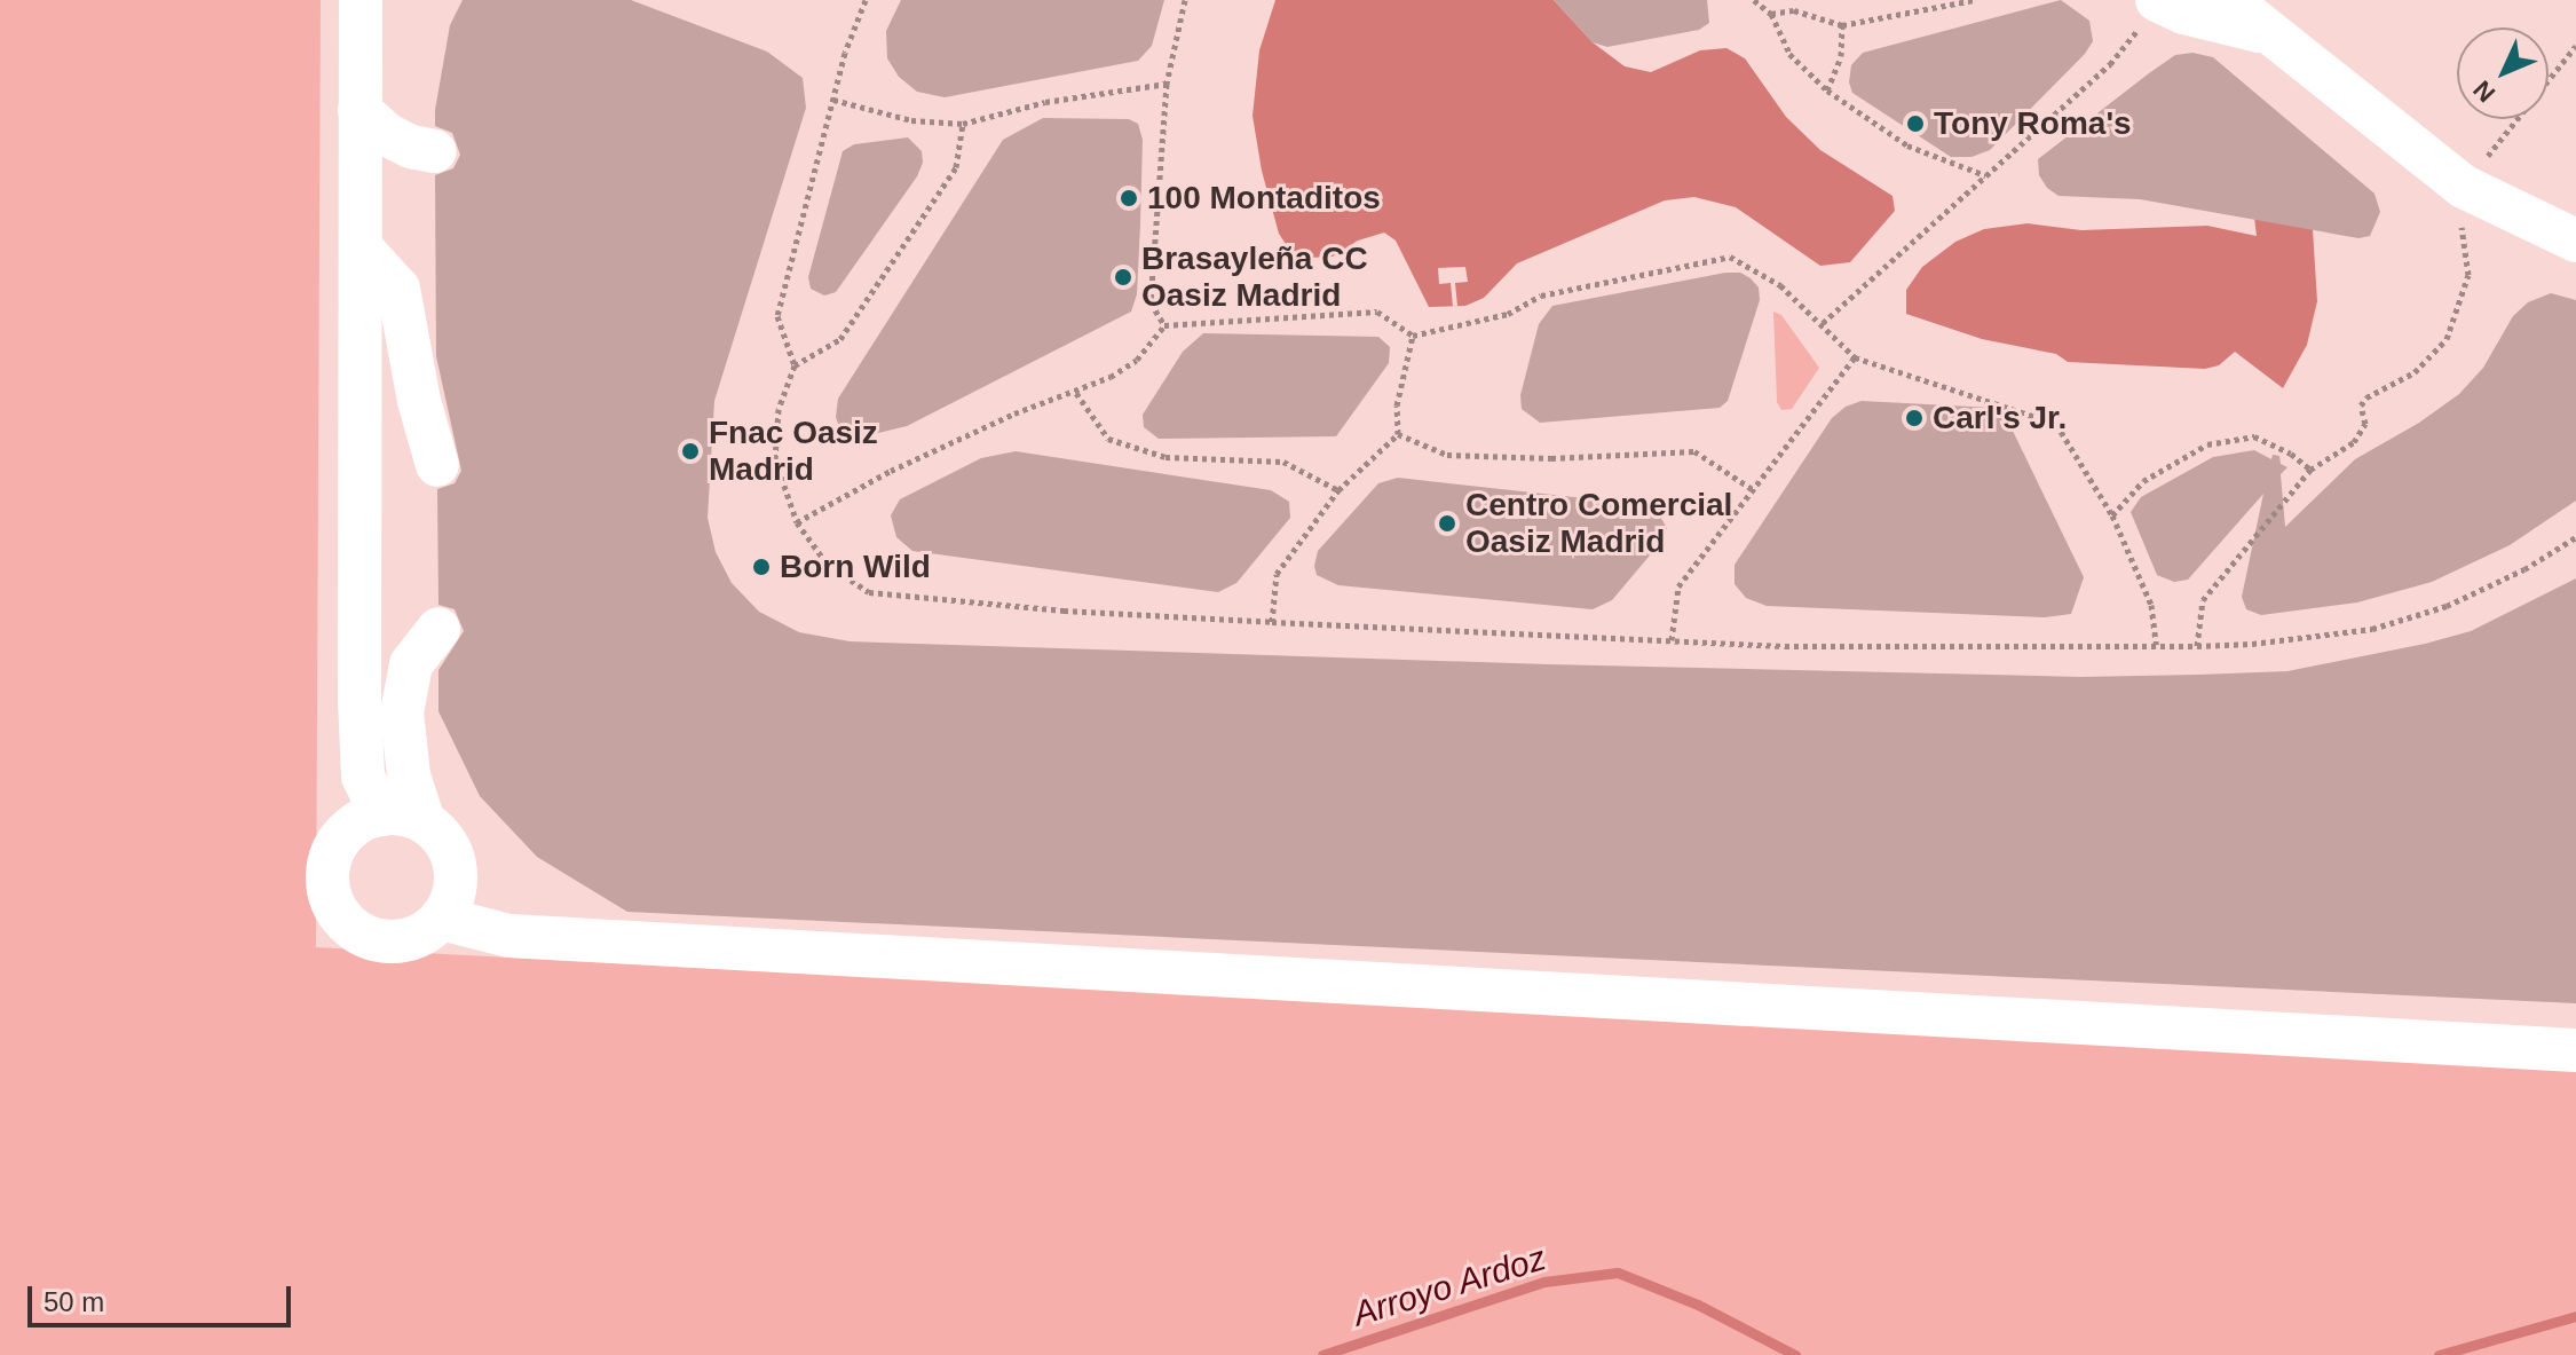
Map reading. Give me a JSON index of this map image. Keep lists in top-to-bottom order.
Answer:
{
  "water": ["Arroyo Ardoz"],
  "places": [
    "Tony Roma's",
    "100 Montaditos",
    "Brasayleña CC Oasiz Madrid",
    "Carl's Jr.",
    "Fnac Oasiz Madrid",
    "Centro Comercial Oasiz Madrid",
    "Born Wild"
  ],
  "scale_bar": "50 m",
  "north": "bottom left"
}
